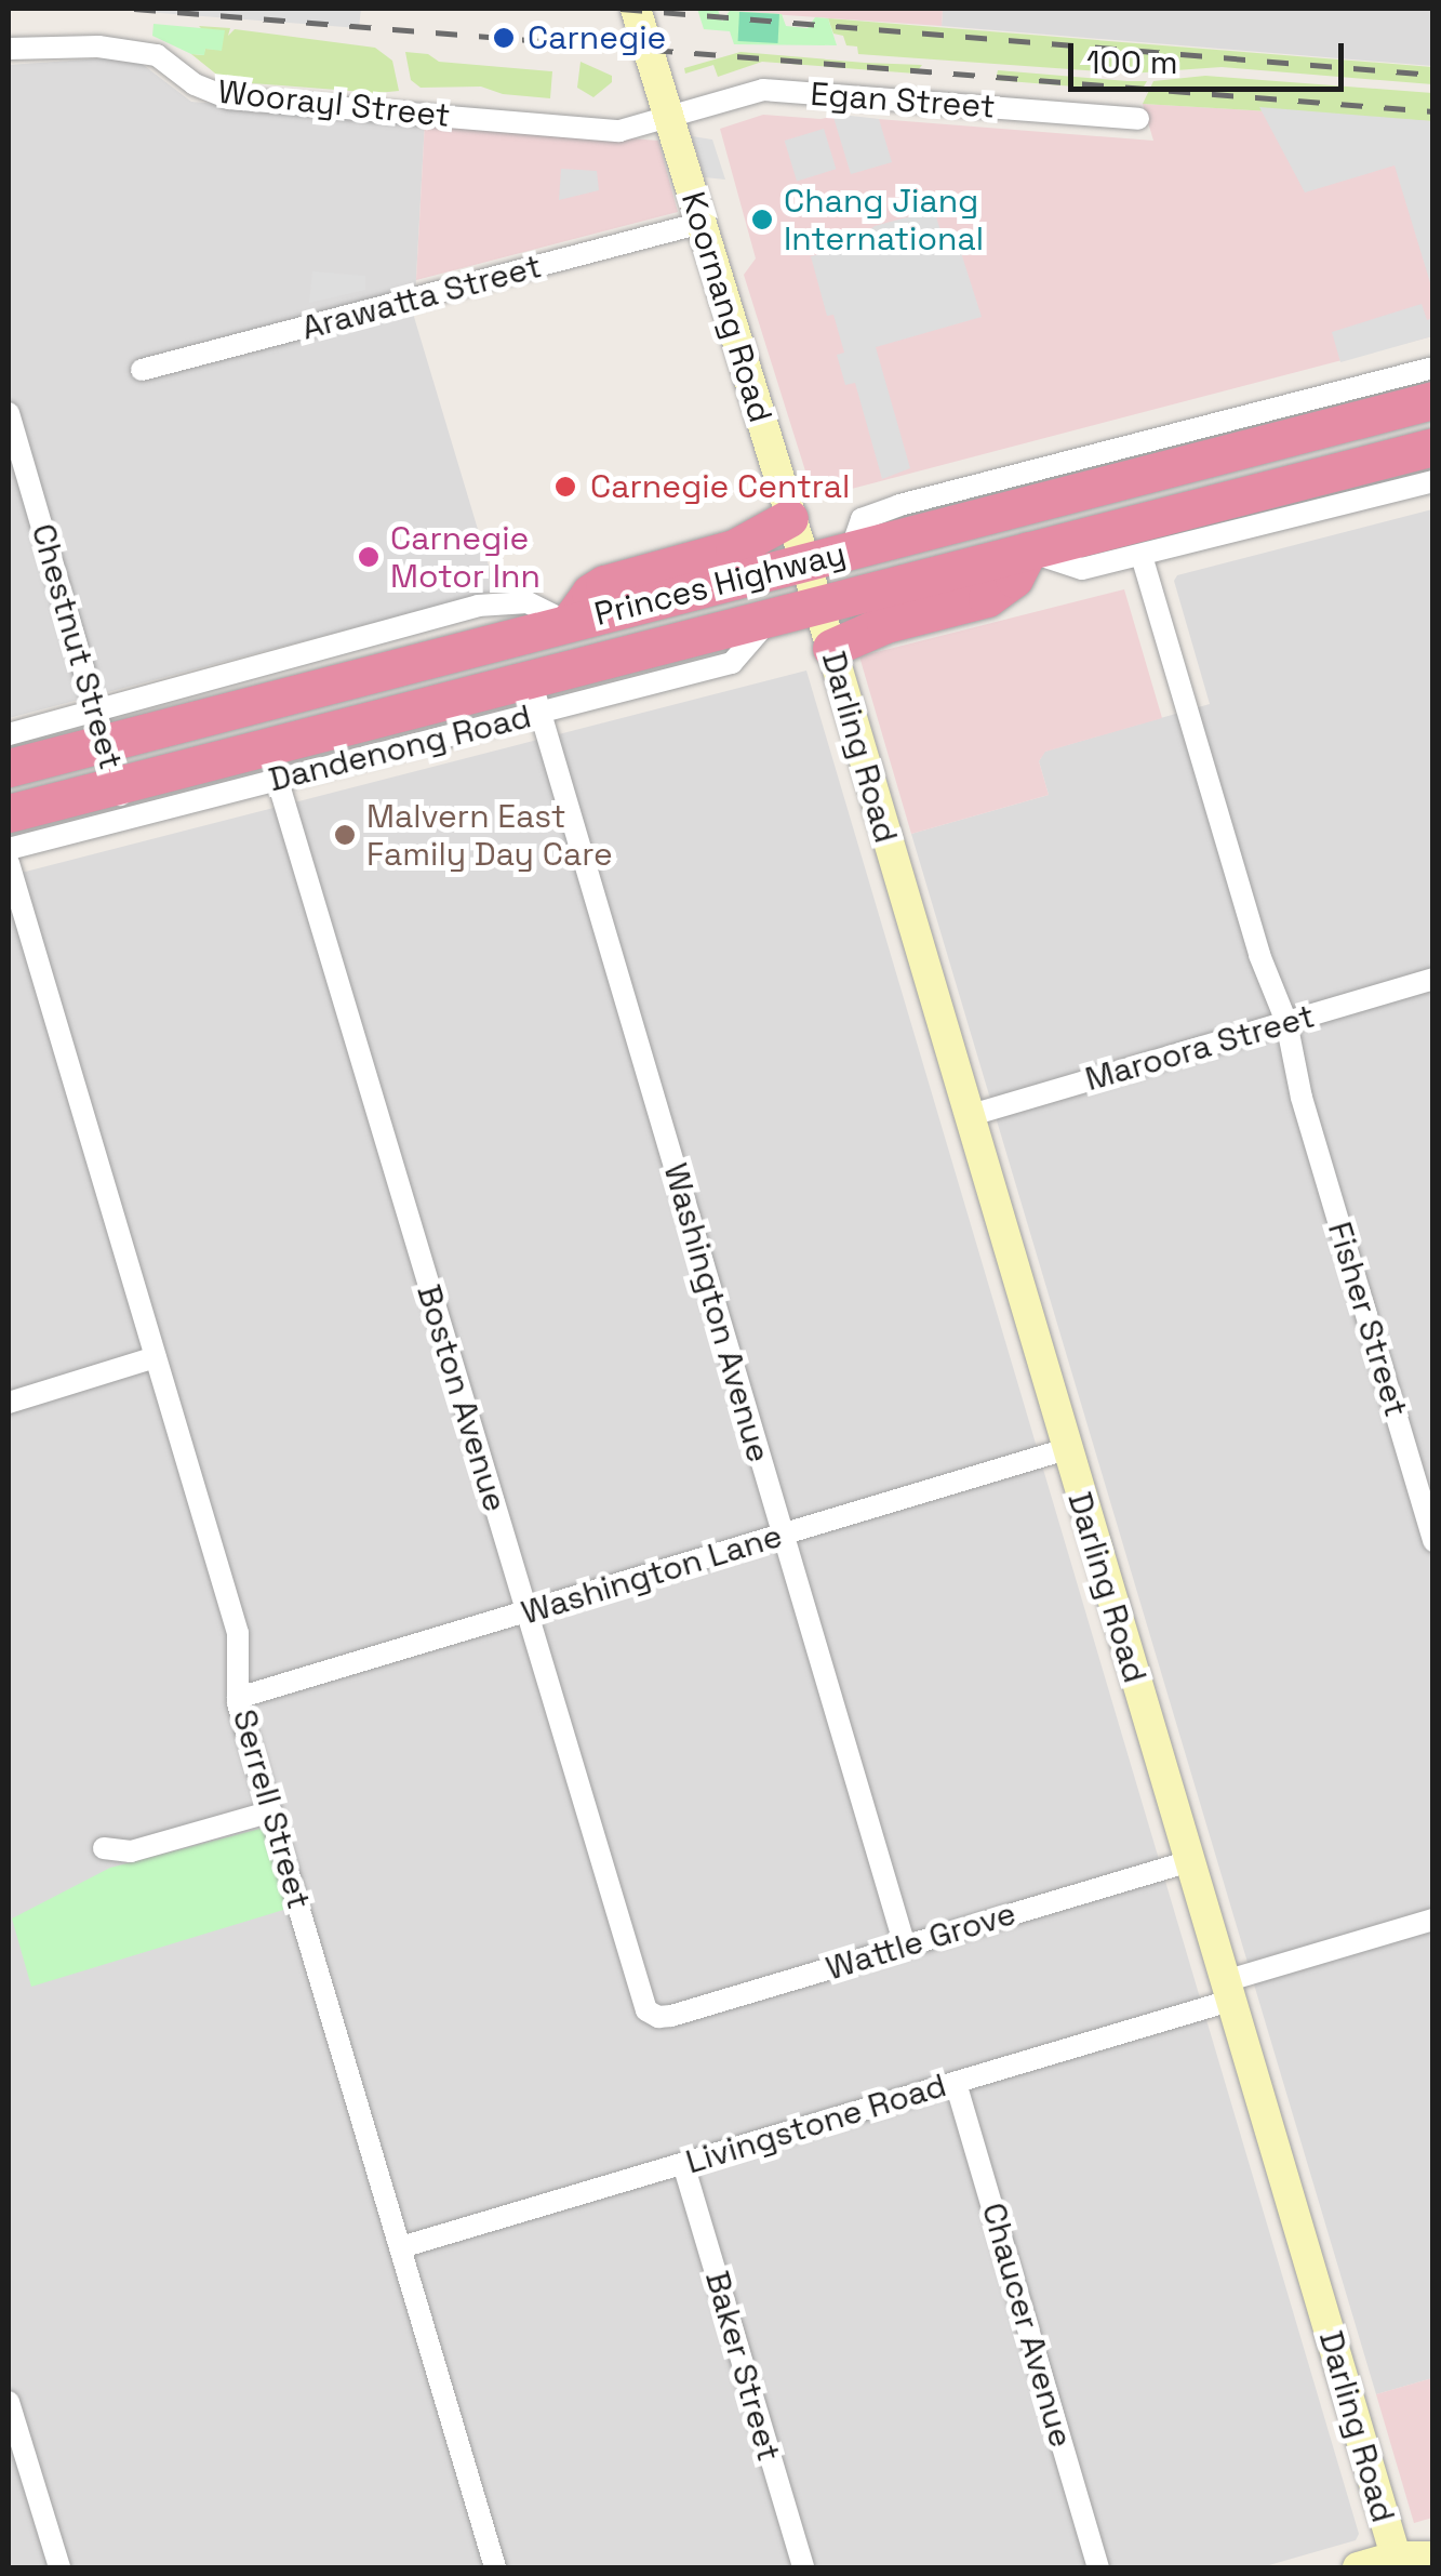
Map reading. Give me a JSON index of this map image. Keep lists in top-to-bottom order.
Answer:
{
  "streets": {
    "highway": ["Princes Highway"],
    "street": [
      "Egan Street",
      "Woorayl Street",
      "Arawatta Street",
      "Koornang Road",
      "Chestnut Street",
      "Darling Road",
      "Dandenong Road",
      "Maroora Street",
      "Washington Avenue",
      "Fisher Street",
      "Boston Avenue",
      "Washington Lane",
      "Serrell Street",
      "Wattle Grove",
      "Livingstone Road",
      "Chaucer Avenue",
      "Baker Street"
    ]
  },
  "crossings": [
    ["Egan Street", "Woorayl Street"],
    ["Egan Street", "Koornang Road"],
    ["Woorayl Street", "Koornang Road"],
    ["Arawatta Street", "Koornang Road"],
    ["Koornang Road", "Princes Highway"],
    ["Koornang Road", "Darling Road"],
    ["Princes Highway", "Chestnut Street"],
    ["Princes Highway", "Darling Road"],
    ["Princes Highway", "Dandenong Road"],
    ["Princes Highway", "Washington Avenue"],
    ["Chestnut Street", "Dandenong Road"],
    ["Darling Road", "Maroora Street"],
    ["Darling Road", "Washington Lane"],
    ["Darling Road", "Wattle Grove"],
    ["Darling Road", "Livingstone Road"],
    ["Dandenong Road", "Washington Avenue"],
    ["Dandenong Road", "Boston Avenue"],
    ["Maroora Street", "Fisher Street"],
    ["Washington Avenue", "Washington Lane"],
    ["Washington Avenue", "Wattle Grove"],
    ["Boston Avenue", "Washington Lane"],
    ["Boston Avenue", "Wattle Grove"],
    ["Washington Lane", "Serrell Street"],
    ["Serrell Street", "Livingstone Road"],
    ["Livingstone Road", "Chaucer Avenue"],
    ["Livingstone Road", "Baker Street"]
  ],
  "places": [
    "Carnegie",
    "Chang Jiang International",
    "Carnegie Central",
    "Carnegie Motor Inn",
    "Malvern East Family Day Care"
  ],
  "scale_bar": "100 m"
}
